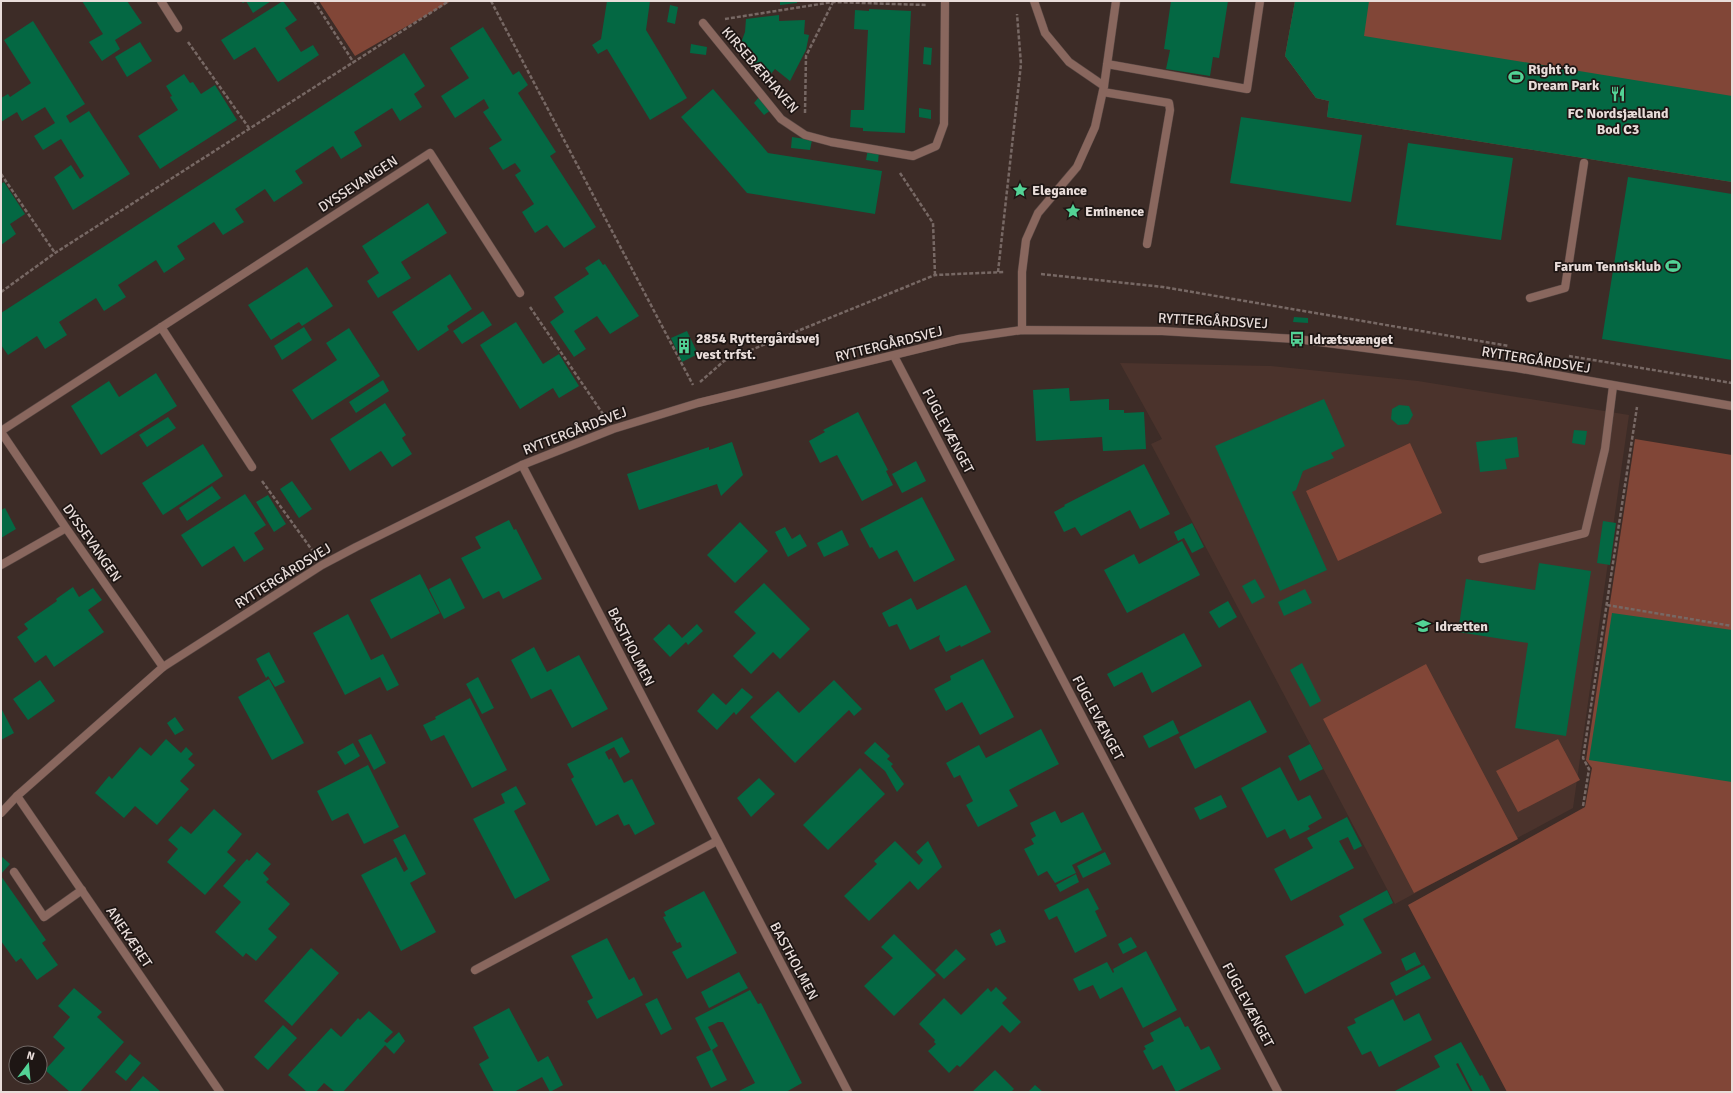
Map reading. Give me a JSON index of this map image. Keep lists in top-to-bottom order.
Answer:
{
  "streets": {
    "street": [
      "KIRSEBÆRHAVEN",
      "DYSSEVANGEN",
      "RYTTERGÅRDSVEJ",
      "FUGLEVÆNGET",
      "BASTHOLMEN",
      "ANEKÆRET"
    ]
  },
  "crossings": [
    ["DYSSEVANGEN", "RYTTERGÅRDSVEJ"],
    ["RYTTERGÅRDSVEJ", "FUGLEVÆNGET"],
    ["RYTTERGÅRDSVEJ", "BASTHOLMEN"],
    ["RYTTERGÅRDSVEJ", "ANEKÆRET"]
  ],
  "places": {
    "sports": ["Right to Dream Park", "Farum Tennisklub"],
    "restaurant": ["FC Nordsjælland Bod C3"],
    "place": ["Elegance", "Eminence"],
    "bus stop": ["Idrætsvænget"],
    "building": ["2854 Ryttergårdsvej vest trfst."],
    "school or university": ["Idrætten"]
  },
  "north": "top"
}
